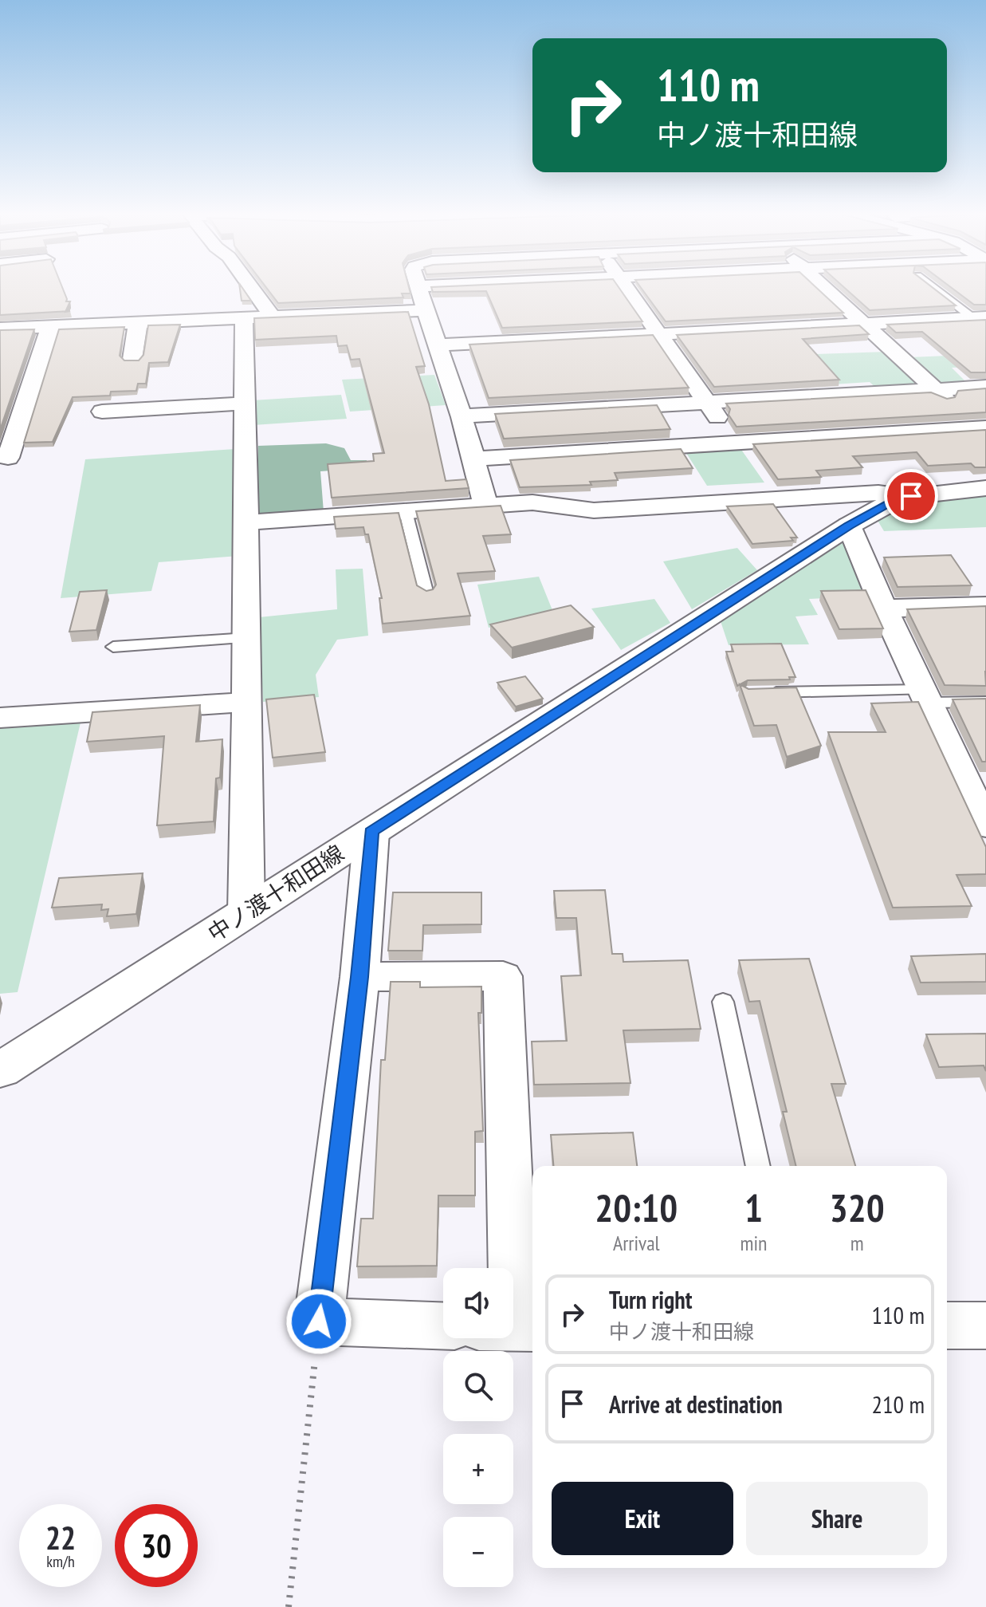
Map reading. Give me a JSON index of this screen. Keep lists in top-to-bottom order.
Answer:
{
  "streets": {
    "main road": ["中ノ渡十和田線"]
  },
  "page": {
    "turn": ["110 m", "中ノ渡十和田線"],
    "eta": [
      "20:10",
      "Arrival",
      "1",
      "min",
      "320",
      "m"
    ],
    "map_buttons": ["+", "−"],
    "list": [
      {
        "name": "Turn right",
        "note": "中ノ渡十和田線",
        "value": "110 m"
      },
      {
        "name": "Arrive at destination",
        "value": "210 m"
      }
    ],
    "buttons": ["Exit", "Share"],
    "speed": "22 km/h",
    "limit": "30"
  }
}
